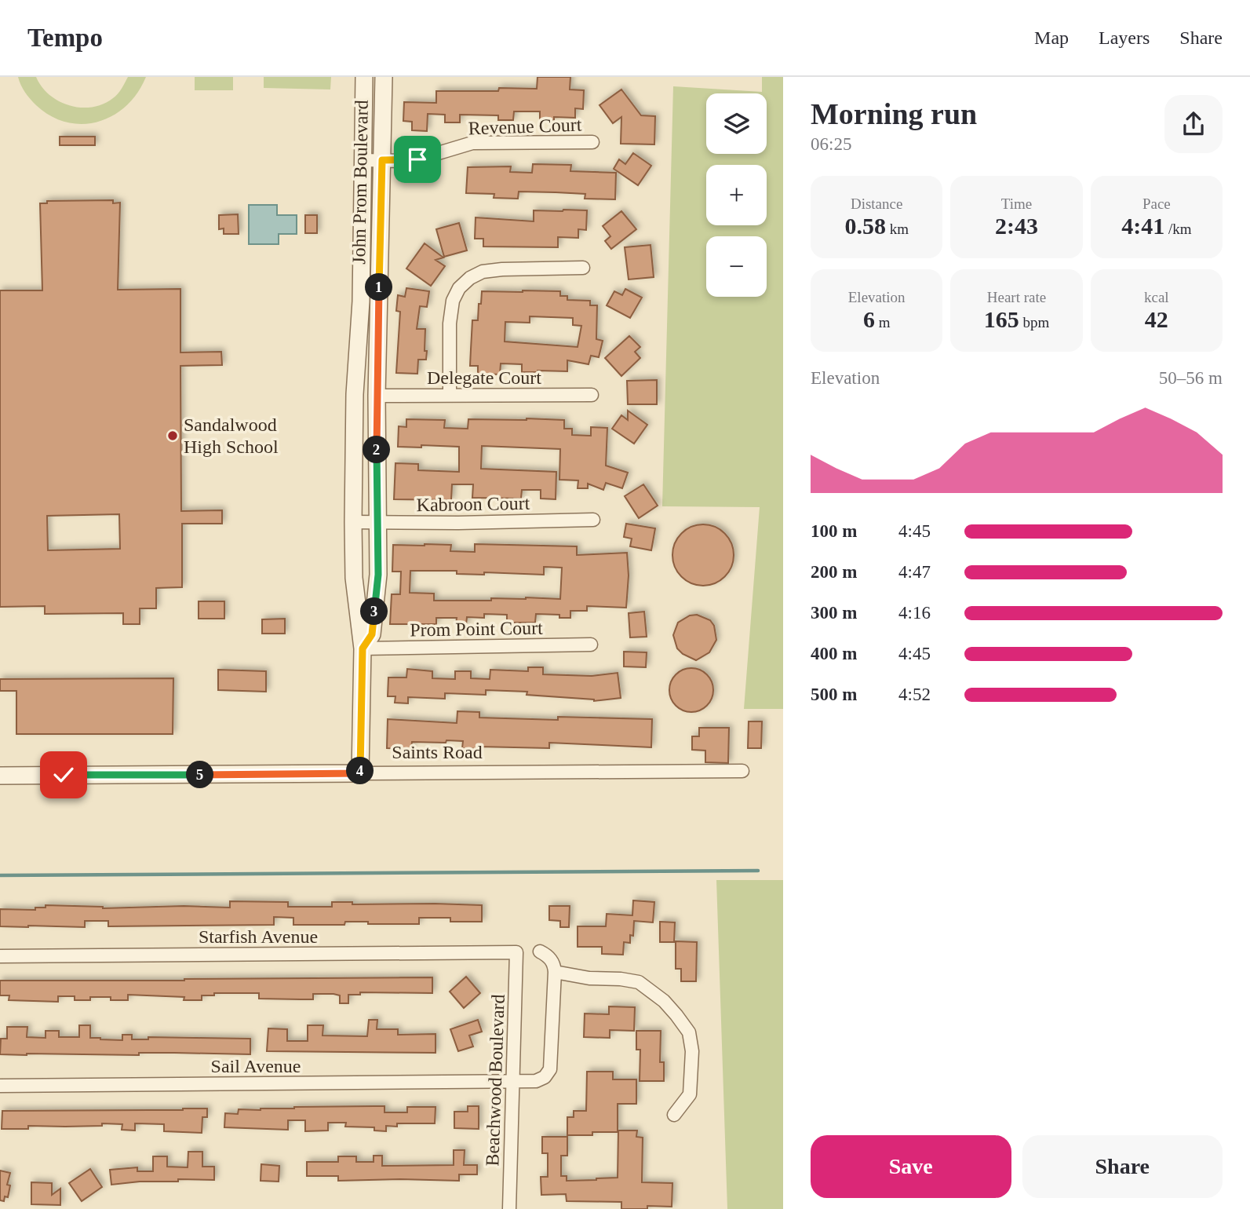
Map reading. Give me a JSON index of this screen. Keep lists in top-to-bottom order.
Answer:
{
  "streets": {
    "street": [
      "Revenue Court",
      "John Prom Boulevard",
      "Delegate Court",
      "Kabroon Court",
      "Prom Point Court",
      "Saints Road",
      "Starfish Avenue",
      "Sail Avenue",
      "Beachwood Boulevard"
    ]
  },
  "crossings": [
    ["Revenue Court", "John Prom Boulevard"],
    ["John Prom Boulevard", "Delegate Court"],
    ["John Prom Boulevard", "Kabroon Court"],
    ["John Prom Boulevard", "Prom Point Court"],
    ["John Prom Boulevard", "Saints Road"],
    ["Starfish Avenue", "Beachwood Boulevard"],
    ["Sail Avenue", "Beachwood Boulevard"]
  ],
  "places": ["Sandalwood High School"],
  "page": {
    "header": "Tempo",
    "nav": ["Map", "Layers", "Share"],
    "heading": ["Morning run", "06:25"],
    "map_buttons": ["+", "−"],
    "stats": [
      ["Distance", "0.58 km"],
      ["Time", "2:43"],
      ["Pace", "4:41 /km"],
      ["Elevation", "6 m"],
      ["Heart rate", "165 bpm"],
      ["kcal", "42"]
    ],
    "pins": [
      "1",
      "2",
      "3",
      "4",
      "5"
    ],
    "chart": ["Elevation", "50–56 m"],
    "list": [
      {
        "name": "100 m",
        "note": "4:45"
      },
      {
        "name": "200 m",
        "note": "4:47"
      },
      {
        "name": "300 m",
        "note": "4:16"
      },
      {
        "name": "400 m",
        "note": "4:45"
      },
      {
        "name": "500 m",
        "note": "4:52"
      }
    ],
    "buttons": ["Save", "Share"]
  }
}
